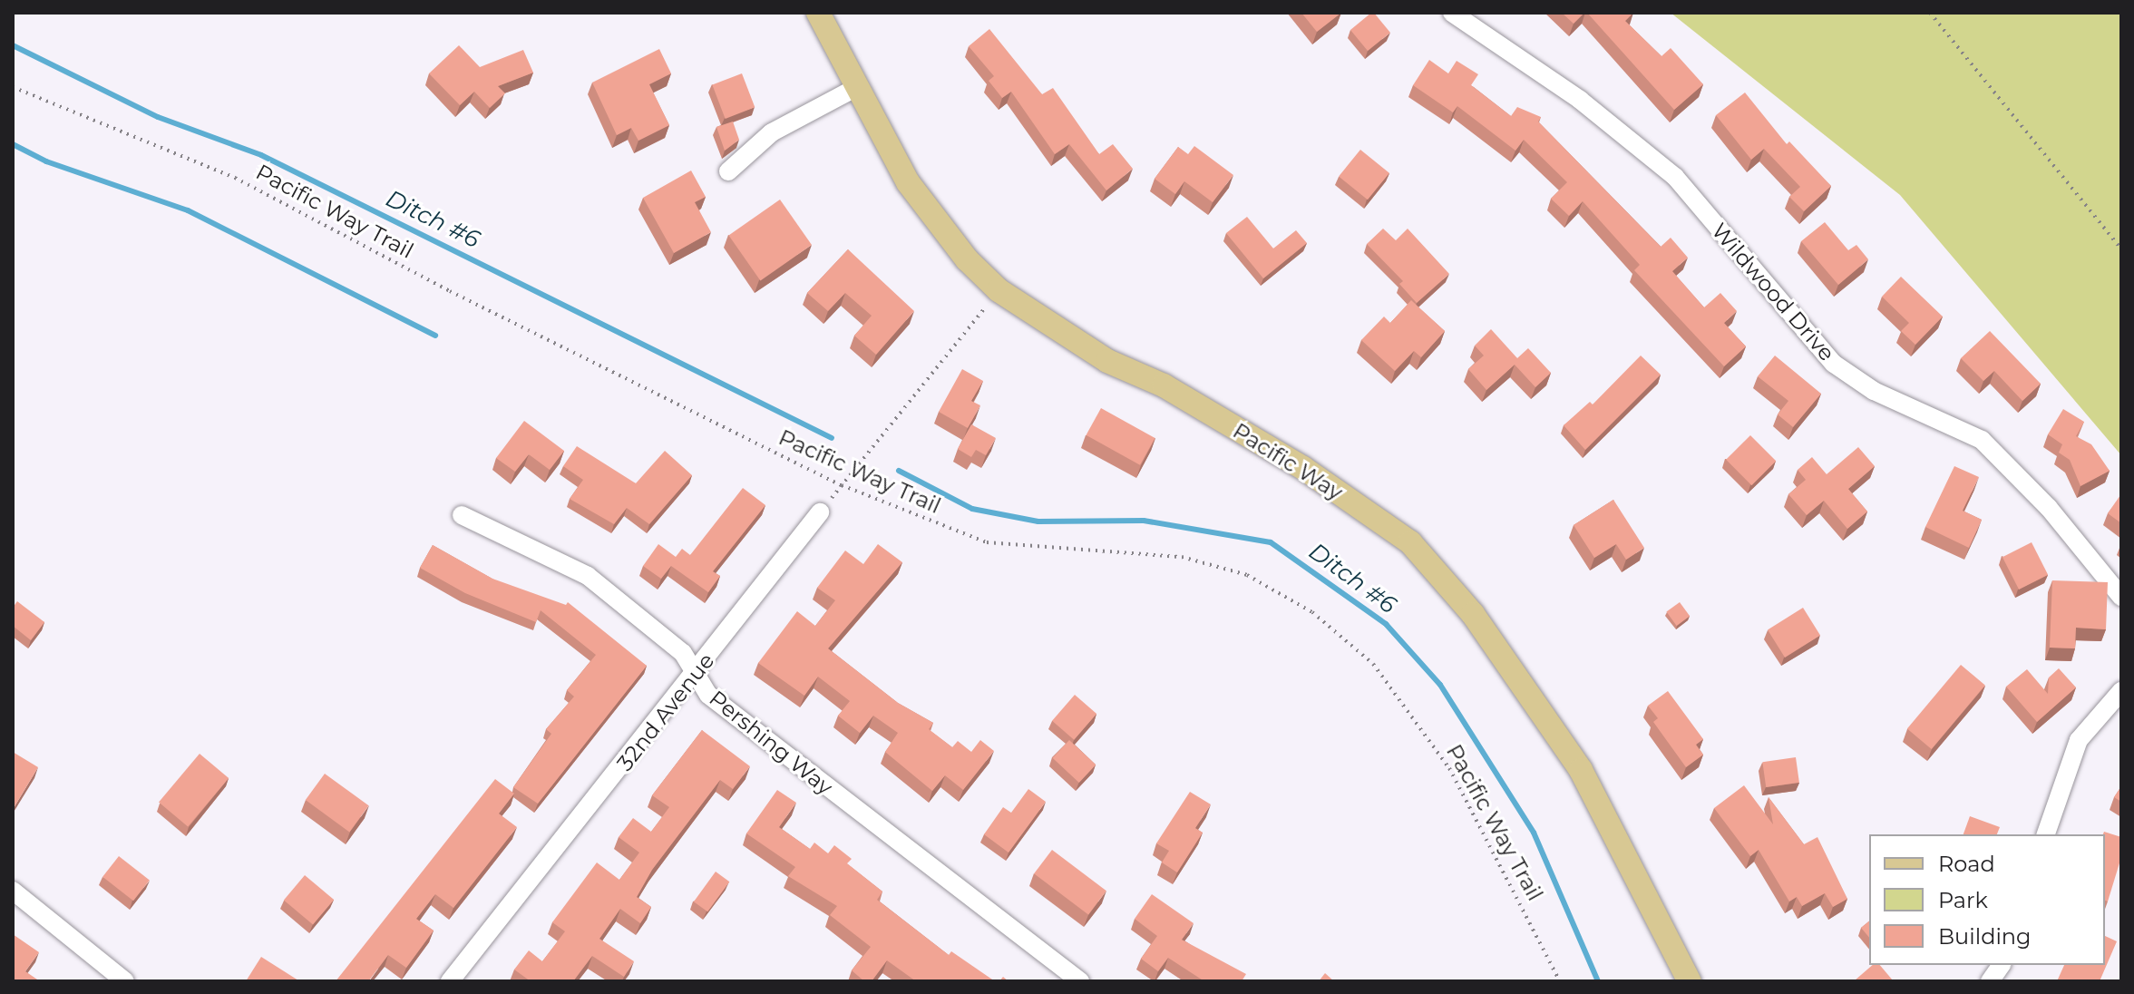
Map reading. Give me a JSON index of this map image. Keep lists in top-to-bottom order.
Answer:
{
  "streets": {
    "main road": ["Pacific Way"],
    "street": ["Wildwood Drive", "32nd Avenue", "Pershing Way"],
    "path": ["Pacific Way Trail"]
  },
  "crossings": [
    ["32nd Avenue", "Pershing Way"]
  ],
  "water": ["Ditch #6"],
  "legend": ["Road", "Park", "Building"]
}
